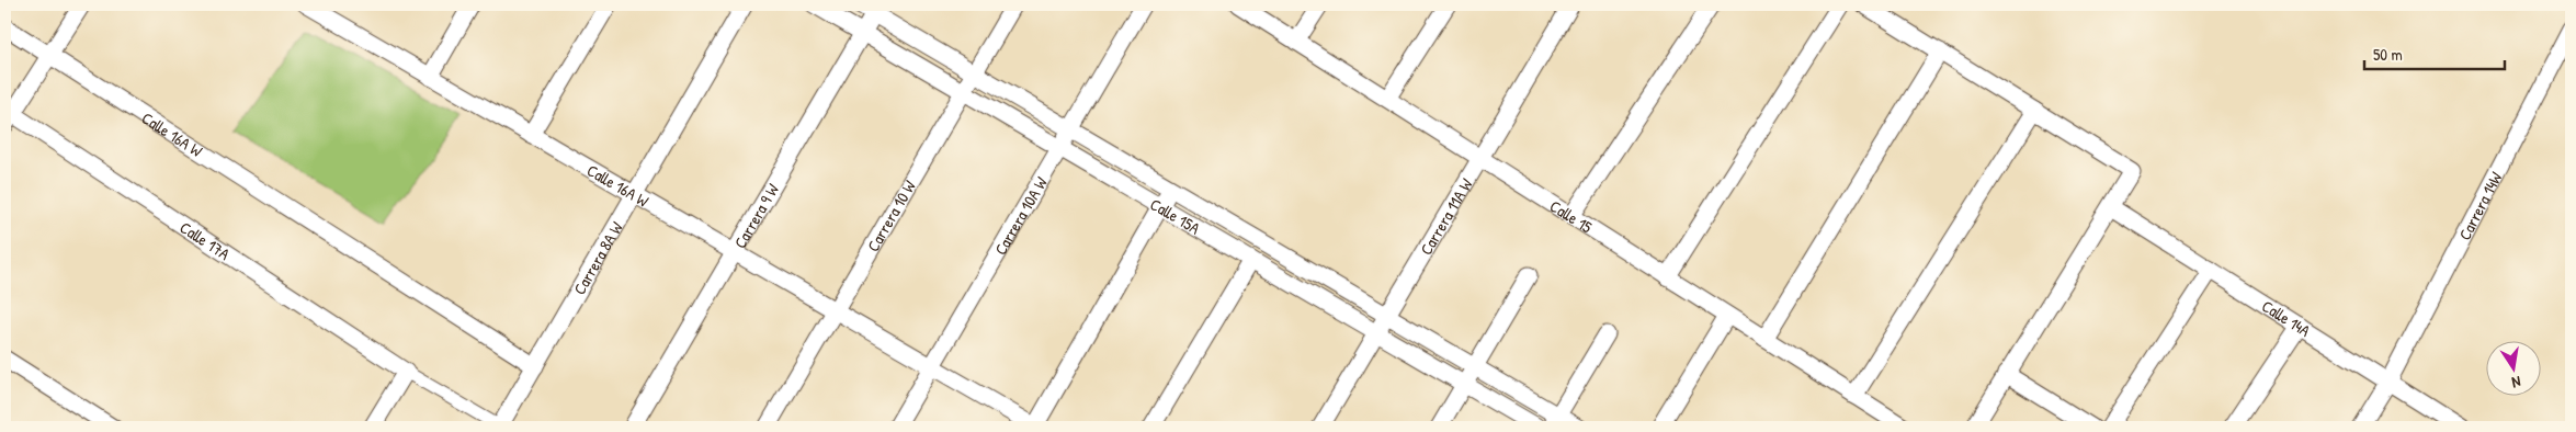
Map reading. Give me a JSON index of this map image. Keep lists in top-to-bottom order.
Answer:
{
  "streets": {
    "street": [
      "Calle 16A W",
      "Carrera 14W",
      "Carrera 9 W",
      "Carrera 10 W",
      "Carrera 10A W",
      "Calle 15A",
      "Carrera 11A W",
      "Calle 15",
      "Calle 17A",
      "Carrera 8A W",
      "Calle 14A"
    ]
  },
  "crossings": [
    ["Calle 16A W", "Carrera 9 W"],
    ["Calle 16A W", "Carrera 10 W"],
    ["Calle 16A W", "Carrera 10A W"],
    ["Calle 16A W", "Carrera 8A W"],
    ["Carrera 14W", "Calle 14A"],
    ["Carrera 9 W", "Calle 15A"],
    ["Carrera 10 W", "Calle 15A"],
    ["Carrera 10A W", "Calle 15A"],
    ["Calle 15A", "Carrera 11A W"],
    ["Carrera 11A W", "Calle 15"]
  ],
  "scale_bar": "50 m",
  "north": "bottom"
}
